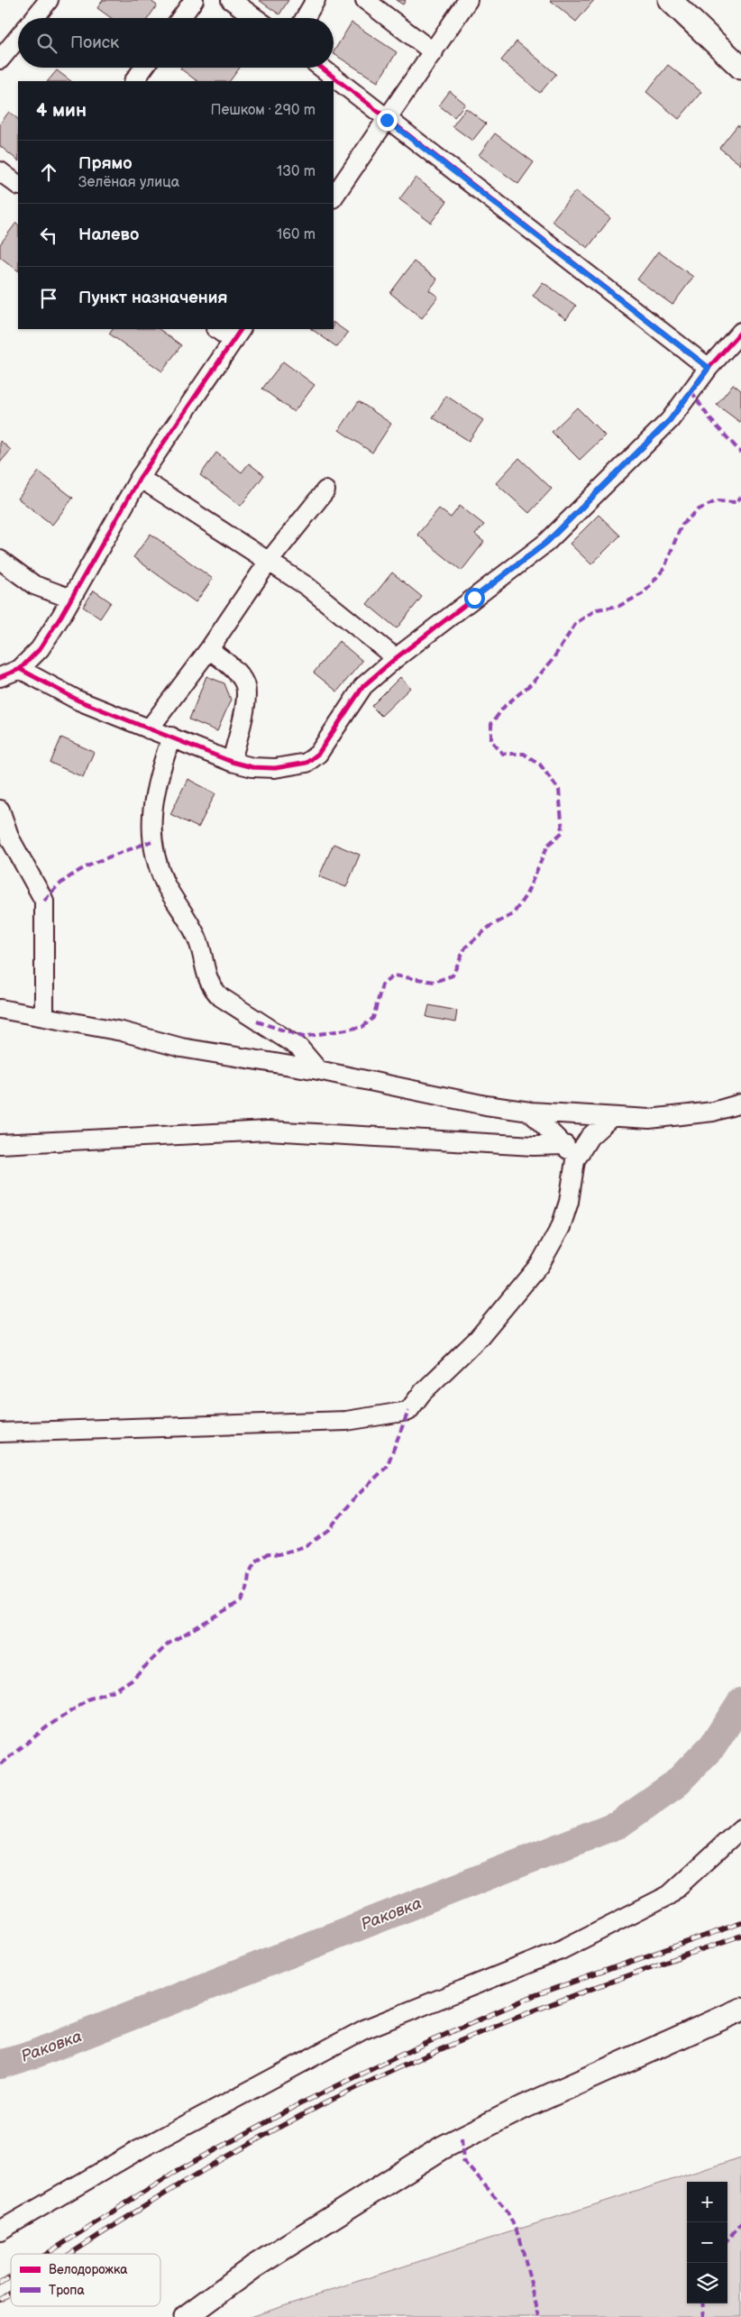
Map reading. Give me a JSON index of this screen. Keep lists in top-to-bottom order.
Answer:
{
  "water": ["Раковка"],
  "legend": ["Велодорожка", "Тропа"],
  "page": {
    "search": "Поиск",
    "heading": ["4 мин", "Пешком · 290 m"],
    "list": [
      ["Прямо", "Зелёная улица", "130 m"],
      ["Налево", "160 m"],
      "Пункт назначения"
    ],
    "map_buttons": ["+", "−"]
  }
}
